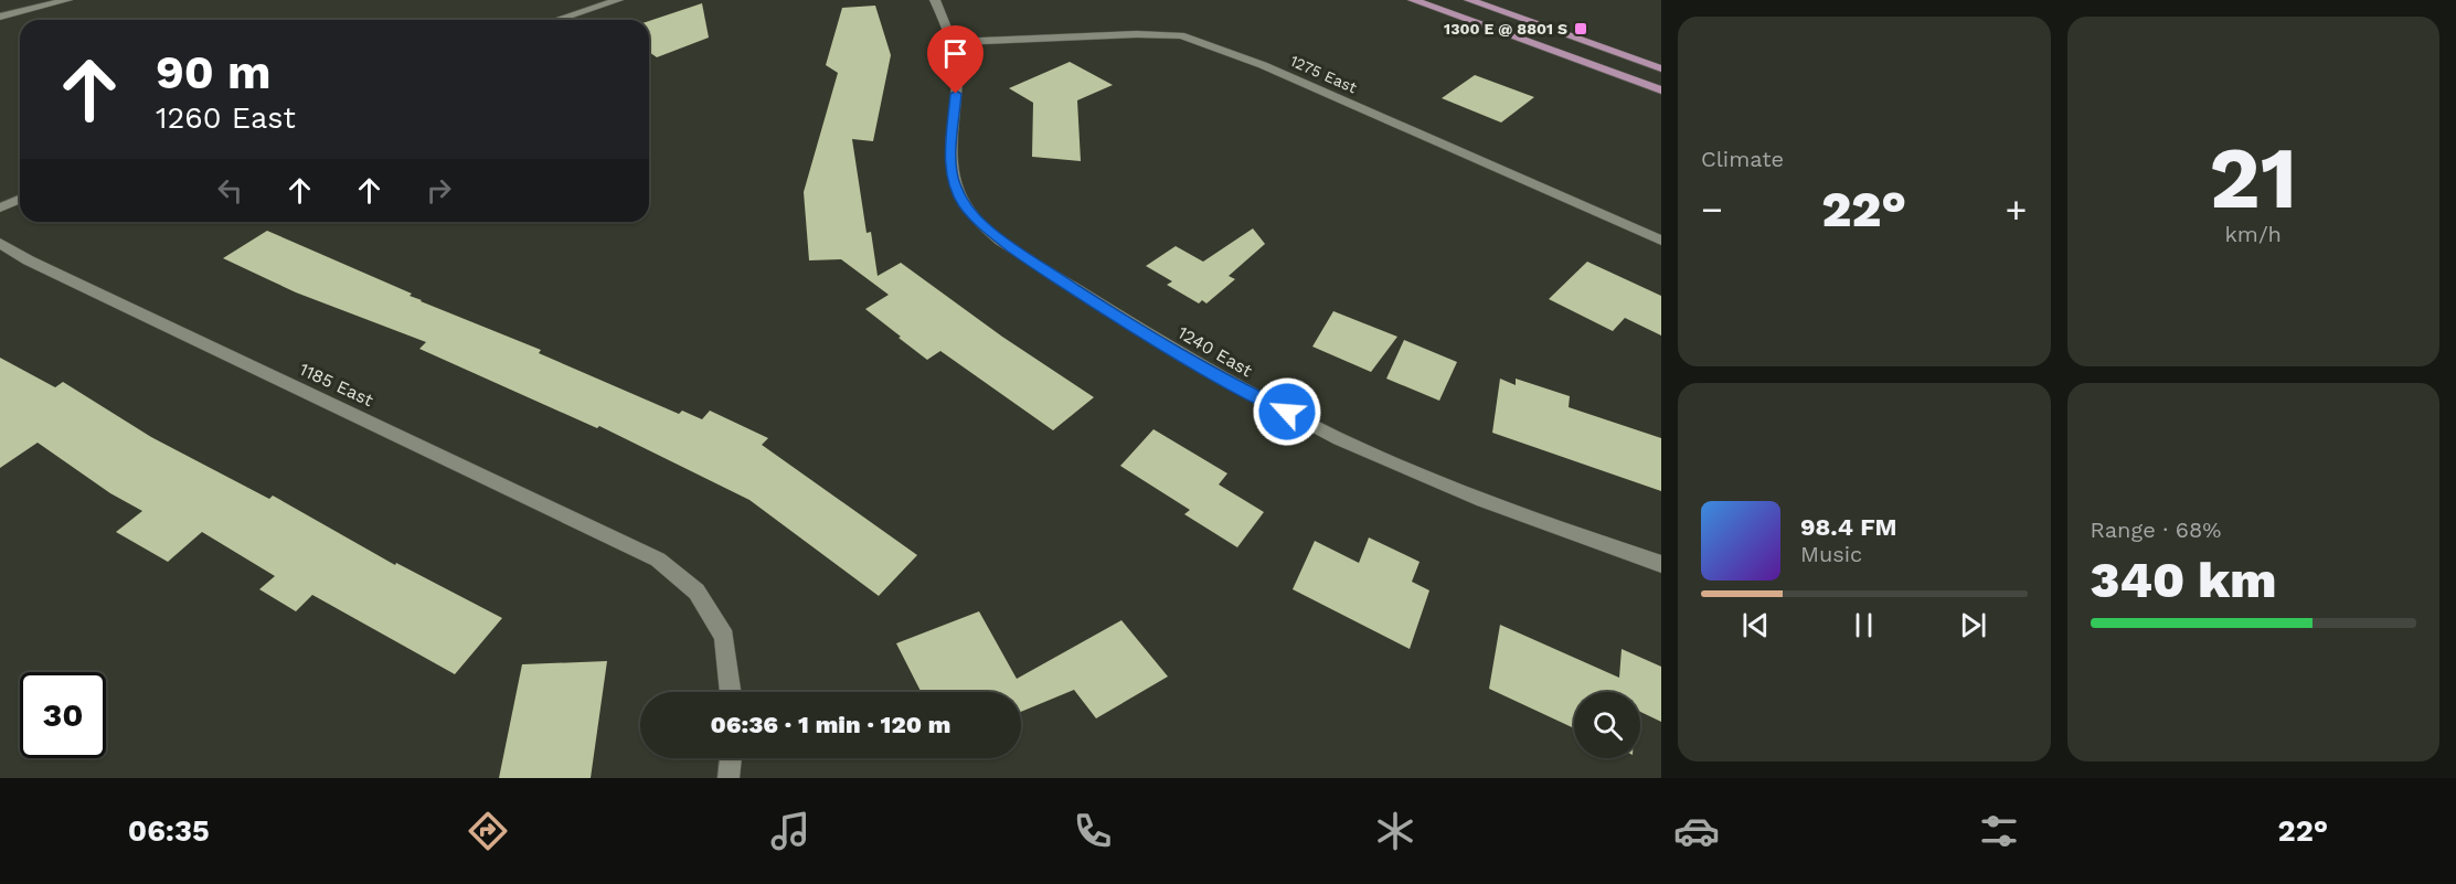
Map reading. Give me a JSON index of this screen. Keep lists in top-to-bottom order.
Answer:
{
  "streets": {
    "street": ["1275 East", "1240 East", "1185 East"]
  },
  "crossings": [
    ["1275 East", "1240 East"]
  ],
  "places": {
    "transit": ["1300 E @ 8801 S"]
  },
  "page": {
    "tile": [
      "Climate",
      ["21", "km/h"],
      ["Range · 68%", "340 km"]
    ],
    "turn": ["90 m", "1260 East"],
    "heat": ["−", "22°", "+"],
    "song": ["98.4 FM", "Music"],
    "limit": "30",
    "trip": "06:36 · 1 min · 120 m",
    "tabs": ["06:35", "22°"]
  }
}
